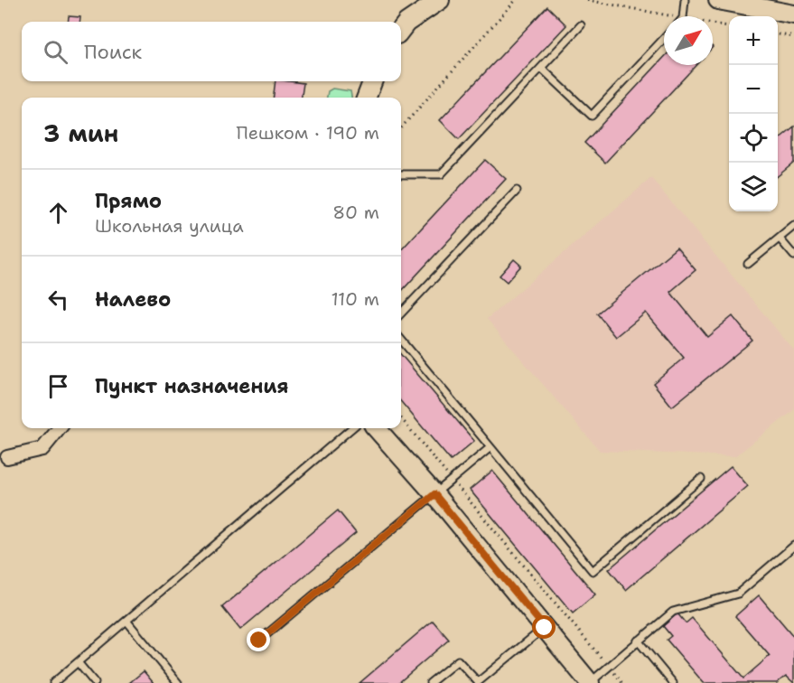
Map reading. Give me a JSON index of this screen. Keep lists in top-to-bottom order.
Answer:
{
  "north": "top right",
  "page": {
    "map_buttons": ["+", "−"],
    "search": "Поиск",
    "heading": ["3 мин", "Пешком · 190 m"],
    "list": [
      ["Прямо", "Школьная улица", "80 m"],
      ["Налево", "110 m"],
      "Пункт назначения"
    ]
  }
}
